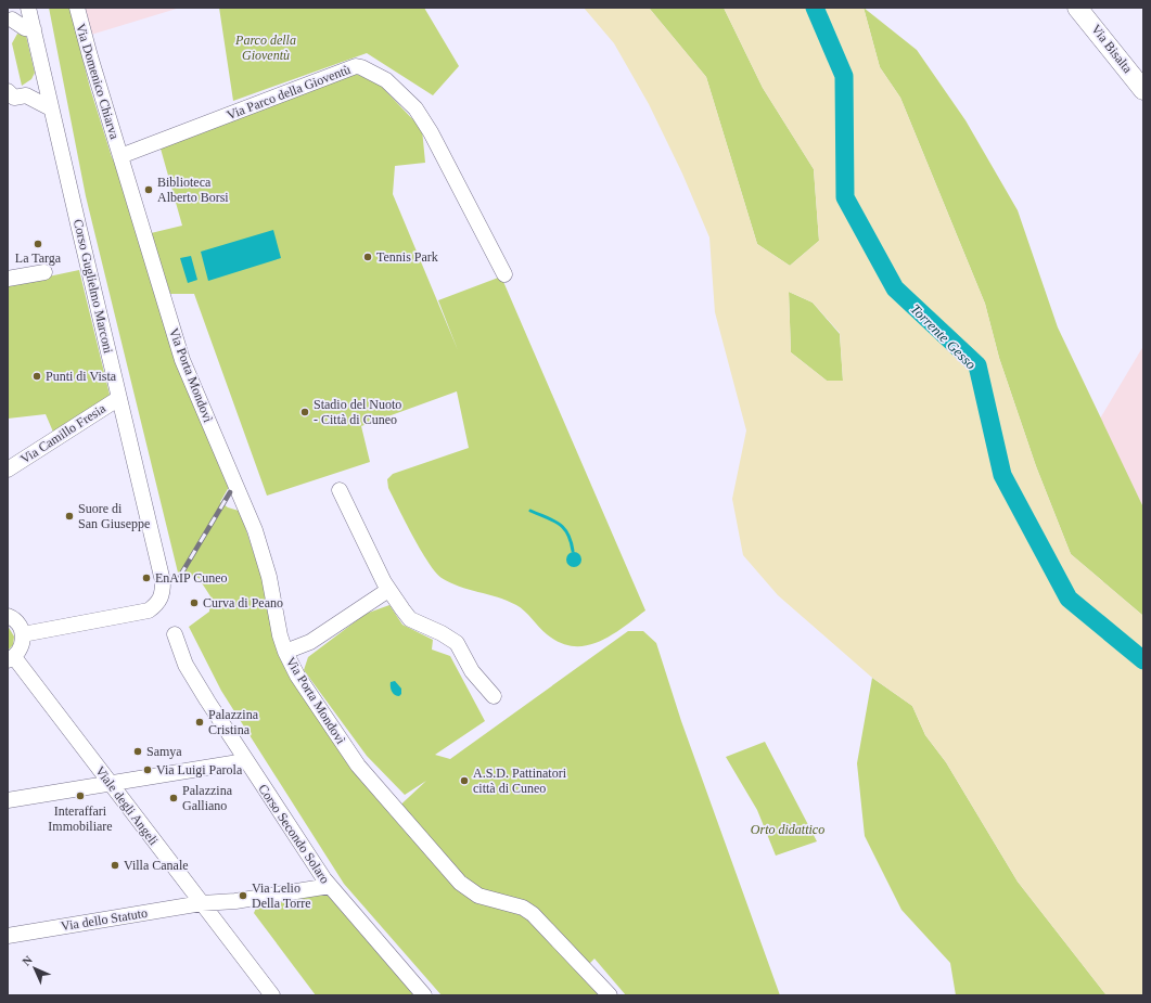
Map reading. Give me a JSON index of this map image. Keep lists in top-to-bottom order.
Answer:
{
  "streets": {
    "main road": ["Via Bisalta"],
    "street": [
      "Via Domenico Chiarva",
      "Via Parco della Gioventù",
      "Corso Guglielmo Marconi",
      "Via Porta Mondovì",
      "Via Camillo Fresia",
      "Viale degli Angeli",
      "Corso Secondo Solaro",
      "Via dello Statuto"
    ]
  },
  "crossings": [
    ["Via Domenico Chiarva", "Via Parco della Gioventù"],
    ["Via Domenico Chiarva", "Via Porta Mondovì"],
    ["Via Parco della Gioventù", "Via Porta Mondovì"],
    ["Corso Guglielmo Marconi", "Via Camillo Fresia"],
    ["Viale degli Angeli", "Via dello Statuto"]
  ],
  "water": ["Torrente Gesso"],
  "parks": ["Parco della Gioventù", "Orto didattico"],
  "places": [
    "Biblioteca Alberto Borsi",
    "La Targa",
    "Tennis Park",
    "Punti di Vista",
    "Stadio del Nuoto - Città di Cuneo",
    "Suore di San Giuseppe",
    "EnAIP Cuneo",
    "Curva di Peano",
    "Palazzina Cristina",
    "Samya",
    "Via Luigi Parola",
    "A.S.D. Pattinatori città di Cuneo",
    "Interaffari Immobiliare",
    "Palazzina Galliano",
    "Villa Canale",
    "Via Lelio Della Torre"
  ],
  "north": "top left"
}
